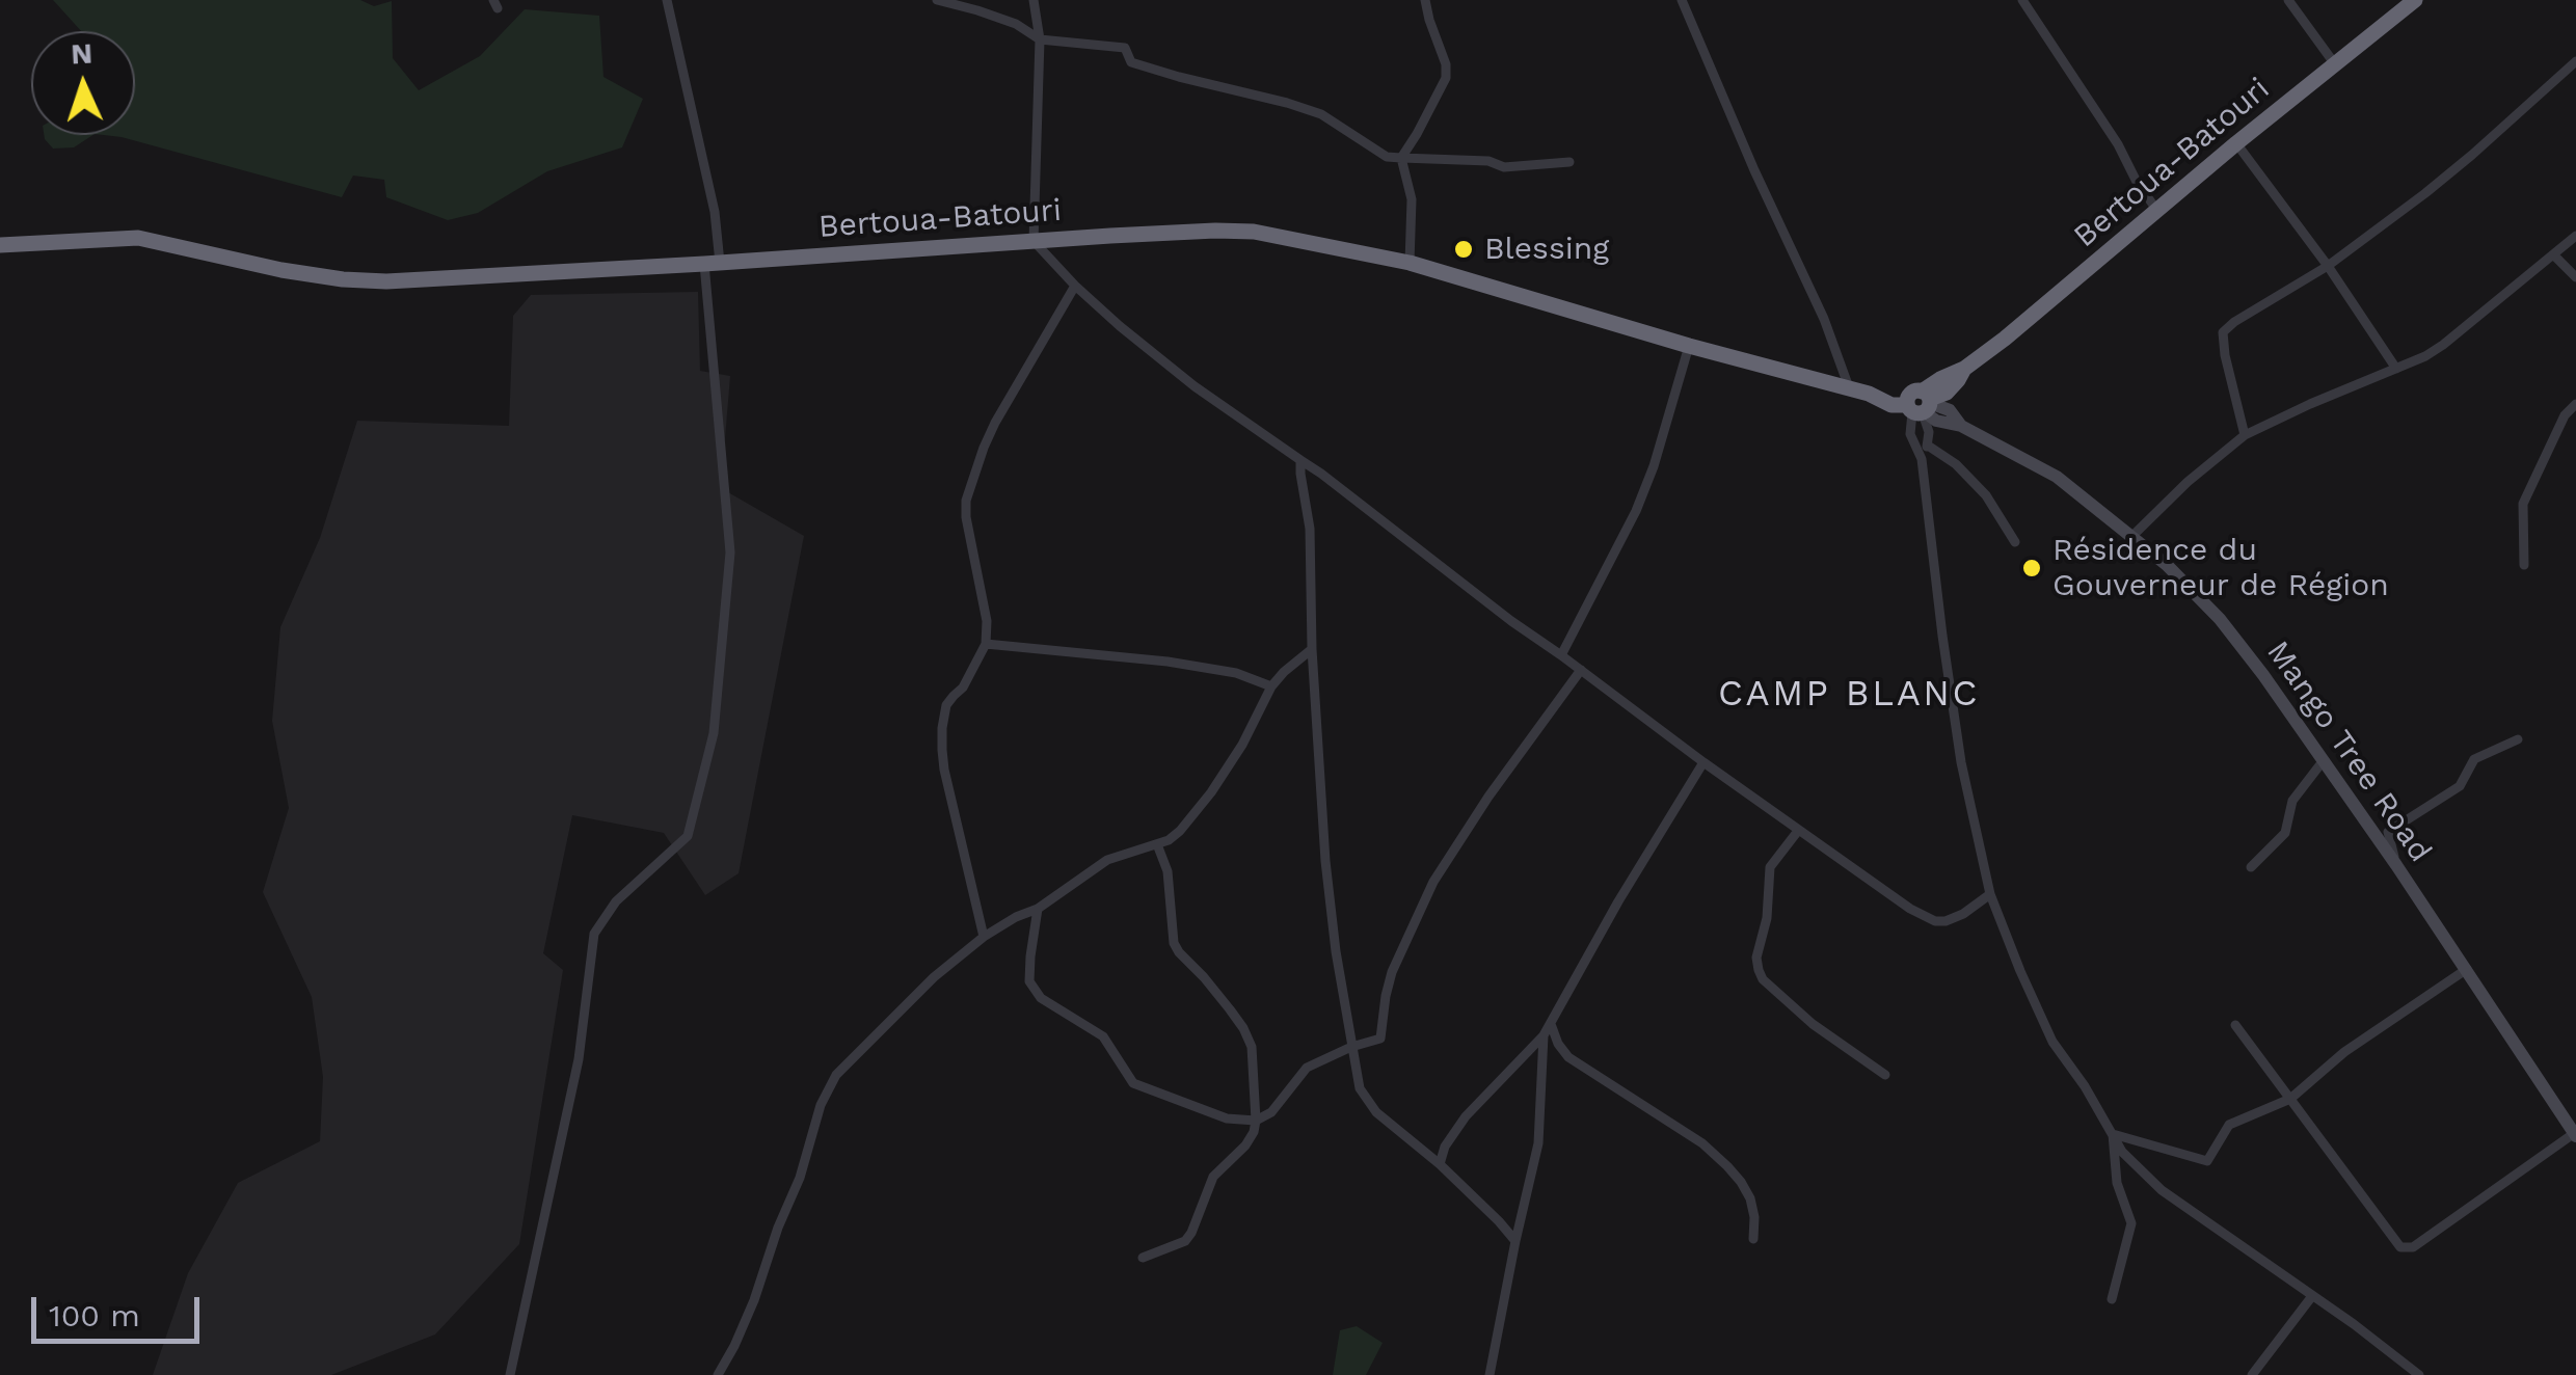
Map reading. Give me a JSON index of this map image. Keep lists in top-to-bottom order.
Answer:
{
  "streets": {
    "highway": ["Bertoua-Batouri"],
    "main road": ["Mango Tree Road"]
  },
  "crossings": [
    ["Bertoua-Batouri", "Mango Tree Road"]
  ],
  "districts": ["CAMP BLANC"],
  "places": ["Blessing", "Résidence du Gouverneur de Région"],
  "scale_bar": "100 m",
  "north": "top"
}
